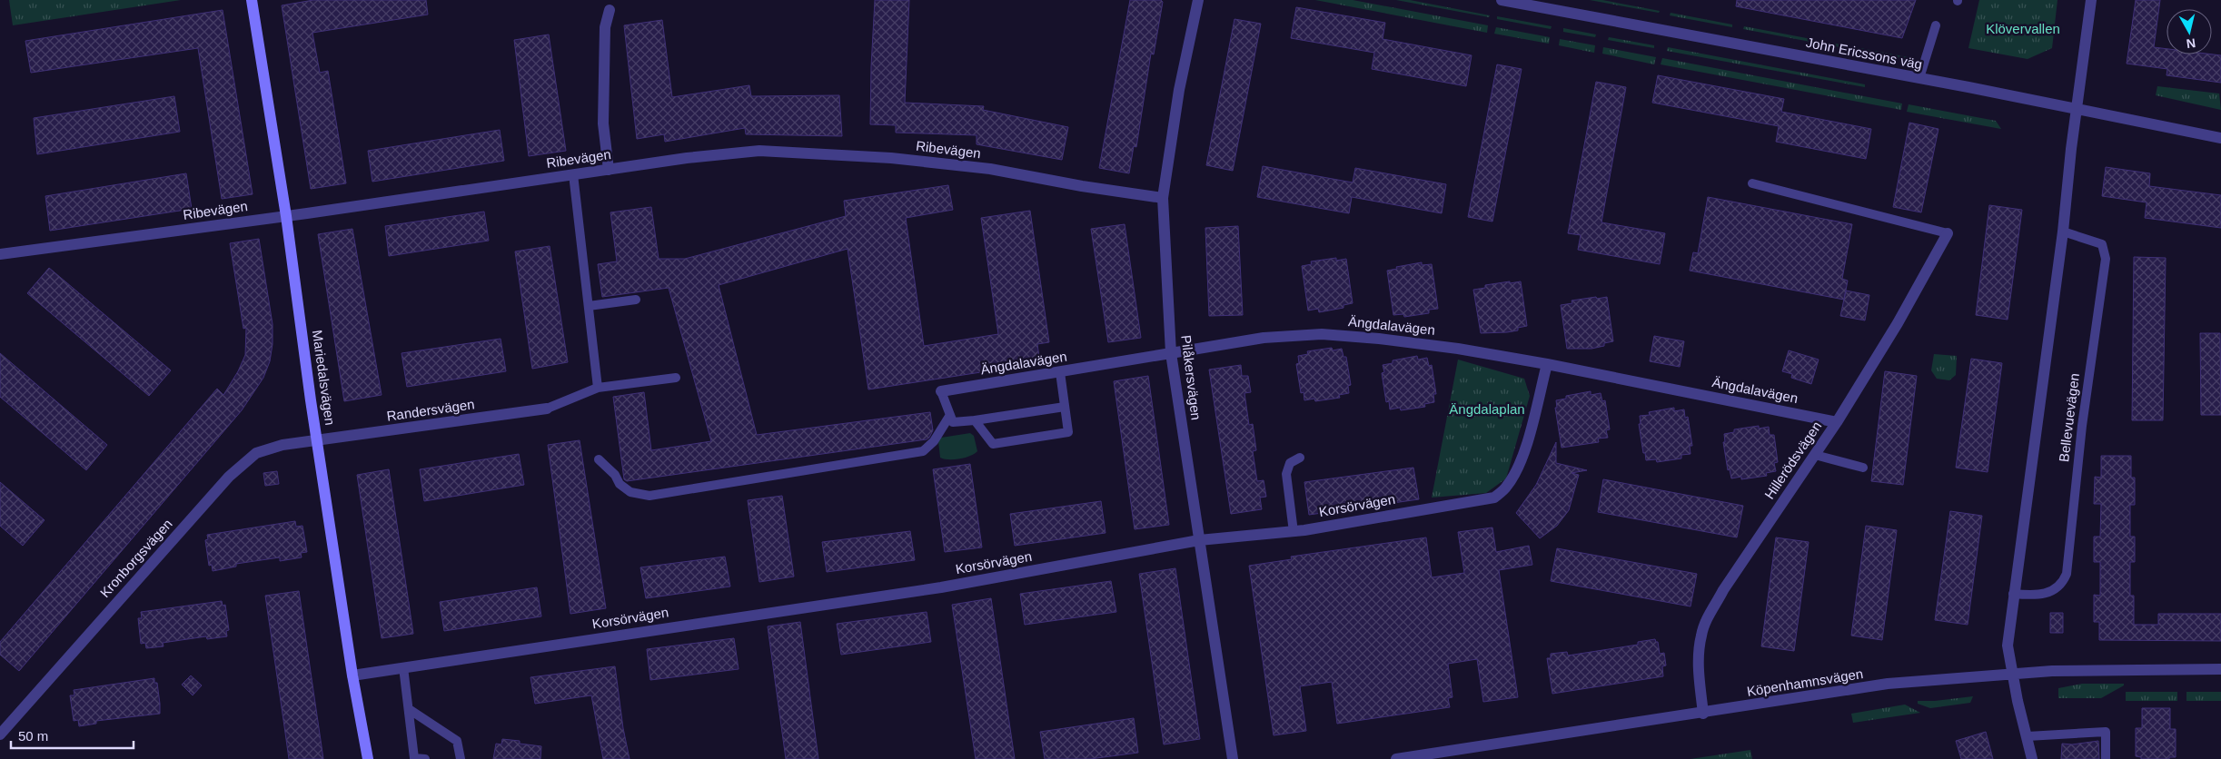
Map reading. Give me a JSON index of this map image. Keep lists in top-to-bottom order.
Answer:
{
  "streets": {
    "main road": ["Mariedalsvägen"],
    "street": [
      "John Ericssons väg",
      "Ribevägen",
      "Ängdalavägen",
      "Pilåkersvägen",
      "Randersvägen",
      "Hillerödsvägen",
      "Korsörvägen",
      "Kronborgsvägen",
      "Köpenhamnsvägen"
    ],
    "lane": ["Bellevuevägen"]
  },
  "crossings": [
    ["Ribevägen", "Mariedalsvägen"],
    ["Ribevägen", "Pilåkersvägen"],
    ["Ängdalavägen", "Pilåkersvägen"],
    ["Ängdalavägen", "Hillerödsvägen"],
    ["Ängdalavägen", "Korsörvägen"],
    ["Mariedalsvägen", "Randersvägen"],
    ["Mariedalsvägen", "Korsörvägen"],
    ["Mariedalsvägen", "Kronborgsvägen"],
    ["Pilåkersvägen", "Korsörvägen"],
    ["Randersvägen", "Kronborgsvägen"],
    ["Hillerödsvägen", "Köpenhamnsvägen"]
  ],
  "parks": ["Klövervallen", "Ängdalaplan"],
  "scale_bar": "50 m",
  "north": "bottom"
}
